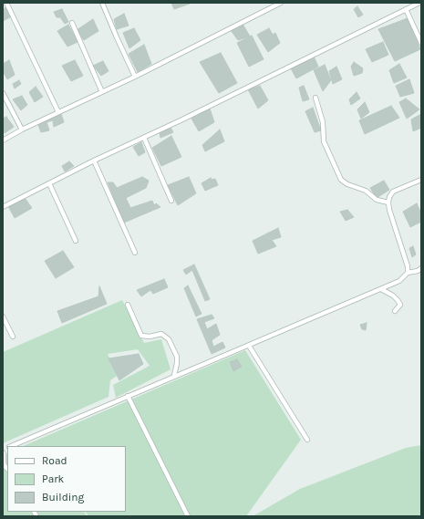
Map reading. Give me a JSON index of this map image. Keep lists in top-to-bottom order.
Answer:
{
  "legend": ["Road", "Park", "Building"]
}
